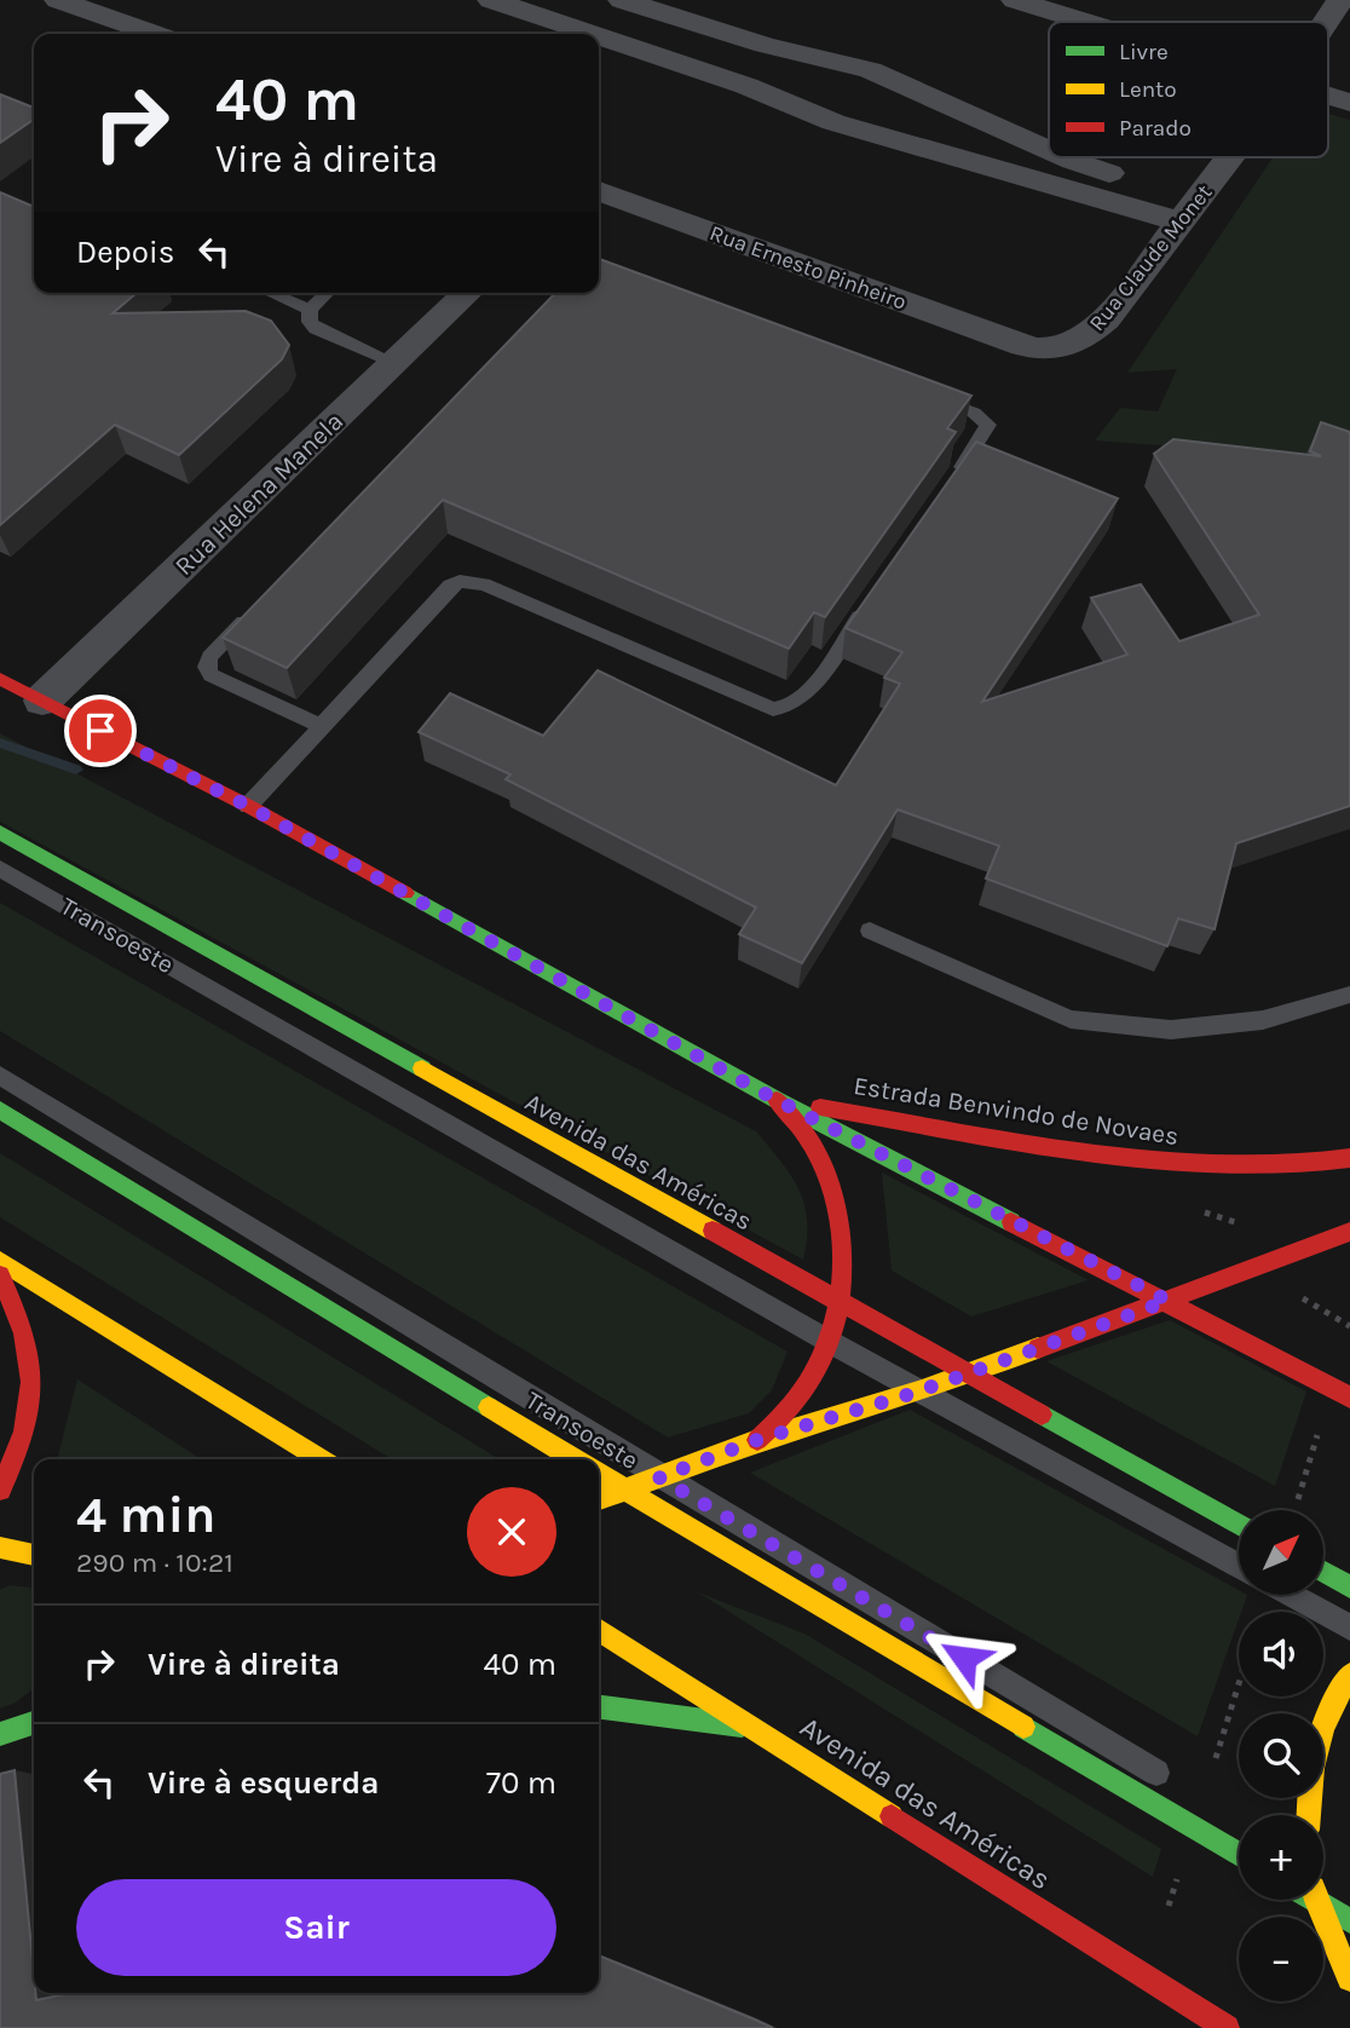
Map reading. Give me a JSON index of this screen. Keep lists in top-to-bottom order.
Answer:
{
  "streets": {
    "main road": ["Estrada Benvindo de Novaes", "Avenida das Américas"],
    "street": ["Rua Claude Monet", "Rua Ernesto Pinheiro", "Rua Helena Manela"],
    "lane": ["Transoeste"]
  },
  "crossings": [
    ["Rua Claude Monet", "Rua Ernesto Pinheiro"]
  ],
  "legend": ["Livre", "Lento", "Parado"],
  "north": "top right",
  "page": {
    "turn": ["40 m", "Vire à direita"],
    "then": "Depois",
    "heading": ["4 min", "290 m · 10:21"],
    "map_buttons": ["+", "−"],
    "list": [
      {
        "name": "Vire à direita",
        "value": "40 m"
      },
      {
        "name": "Vire à esquerda",
        "value": "70 m"
      }
    ],
    "buttons": "Sair"
  }
}
